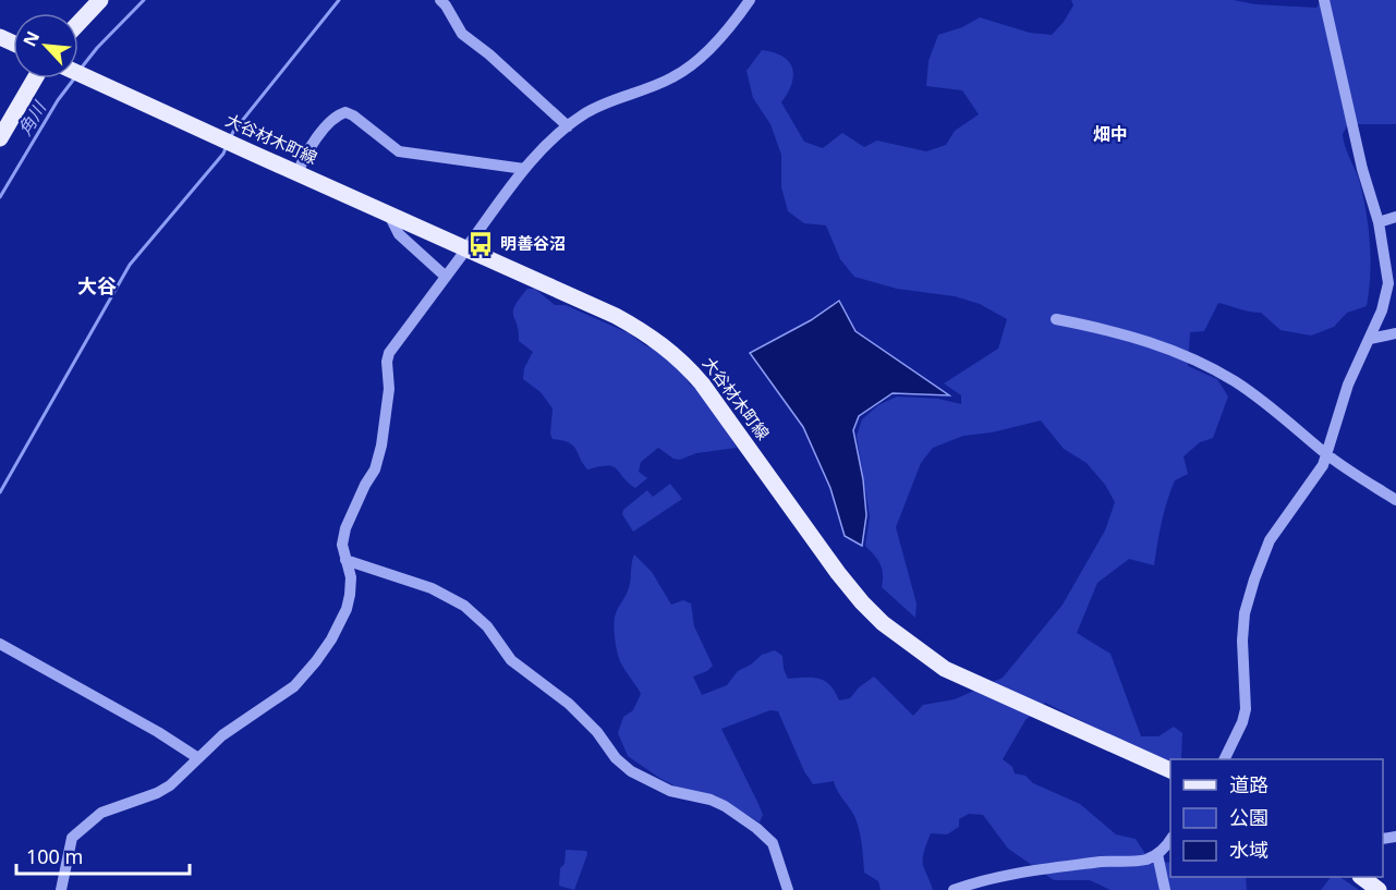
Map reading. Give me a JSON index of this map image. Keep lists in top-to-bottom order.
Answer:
{
  "streets": {
    "main road": ["大谷材木町線"]
  },
  "districts": ["畑中", "大谷"],
  "water": ["角川"],
  "places": {
    "bus stop": ["明善谷沼"]
  },
  "legend": ["道路", "公園", "水域"],
  "scale_bar": "100 m",
  "north": "top left"
}
